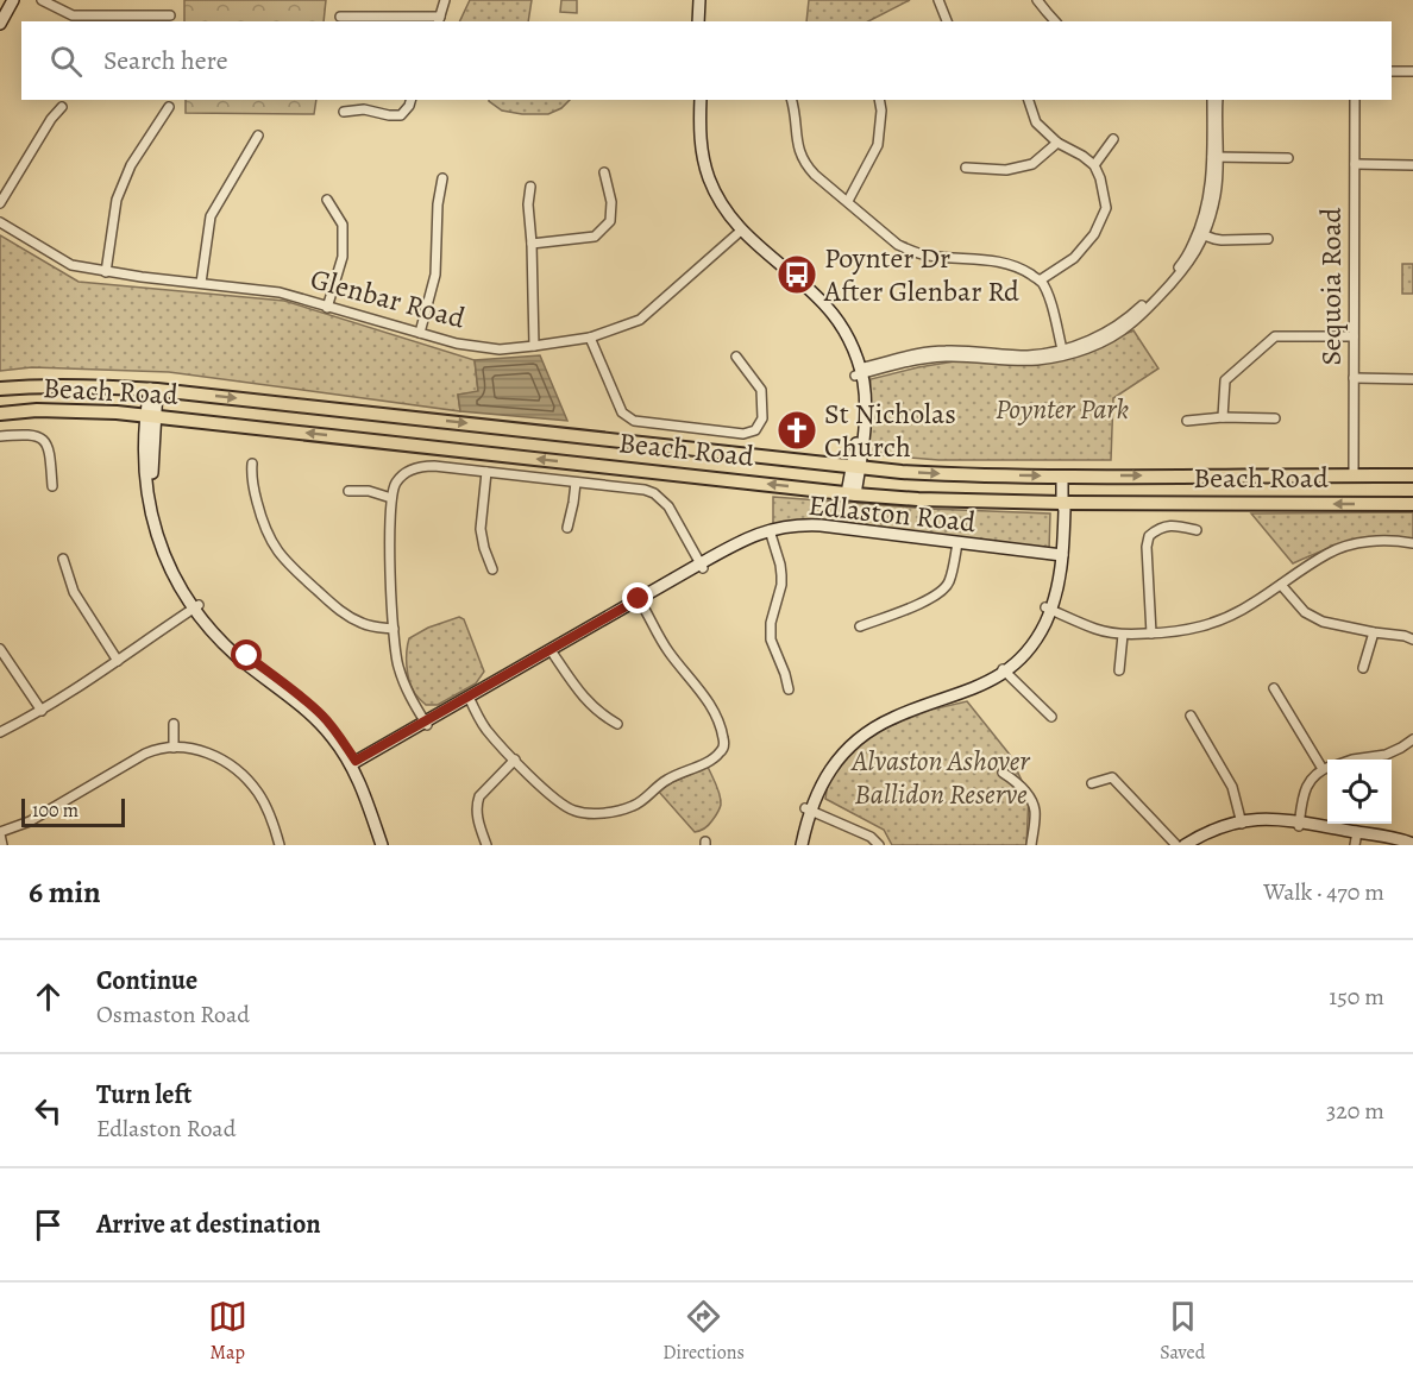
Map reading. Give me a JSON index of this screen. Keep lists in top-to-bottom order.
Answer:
{
  "streets": {
    "main road": ["Beach Road"],
    "street": ["Sequoia Road", "Glenbar Road", "Edlaston Road"]
  },
  "crossings": [
    ["Sequoia Road", "Beach Road"]
  ],
  "parks": ["Poynter Park", "Alvaston Ashover Ballidon Reserve"],
  "places": {
    "bus stop": ["Poynter Dr After Glenbar Rd"],
    "church": ["St Nicholas Church"]
  },
  "scale_bar": "100 m",
  "page": {
    "search": "Search here",
    "scale": "100 m",
    "heading": ["6 min", "Walk · 470 m"],
    "list": [
      ["Continue", "Osmaston Road", "150 m"],
      ["Turn left", "Edlaston Road", "320 m"],
      "Arrive at destination"
    ],
    "nav": ["Map", "Directions", "Saved"]
  }
}
